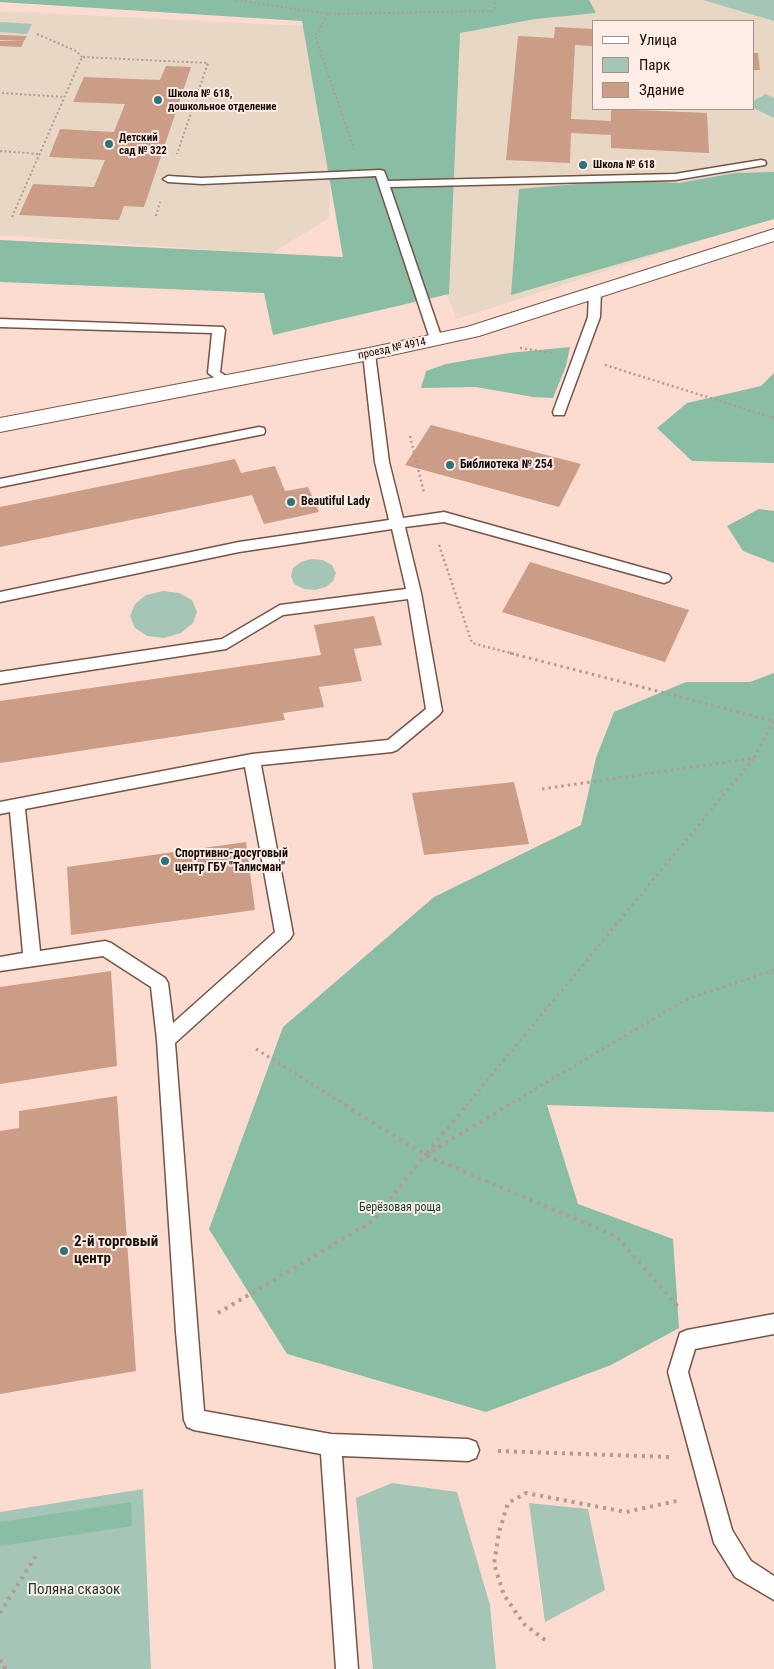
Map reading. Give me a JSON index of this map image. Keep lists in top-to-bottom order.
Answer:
{
  "streets": {
    "street": ["проезд № 4914"]
  },
  "parks": ["Берёзовая роща", "Поляна сказок"],
  "places": [
    "Школа № 618, дошкольное отделение",
    "Детский сад № 322",
    "Школа № 618",
    "Библиотека № 254",
    "Beautiful Lady",
    "Спортивно-досуговый центр ГБУ \"Талисман\"",
    "2-й торговый центр"
  ],
  "legend": ["Улица", "Парк", "Здание"]
}
